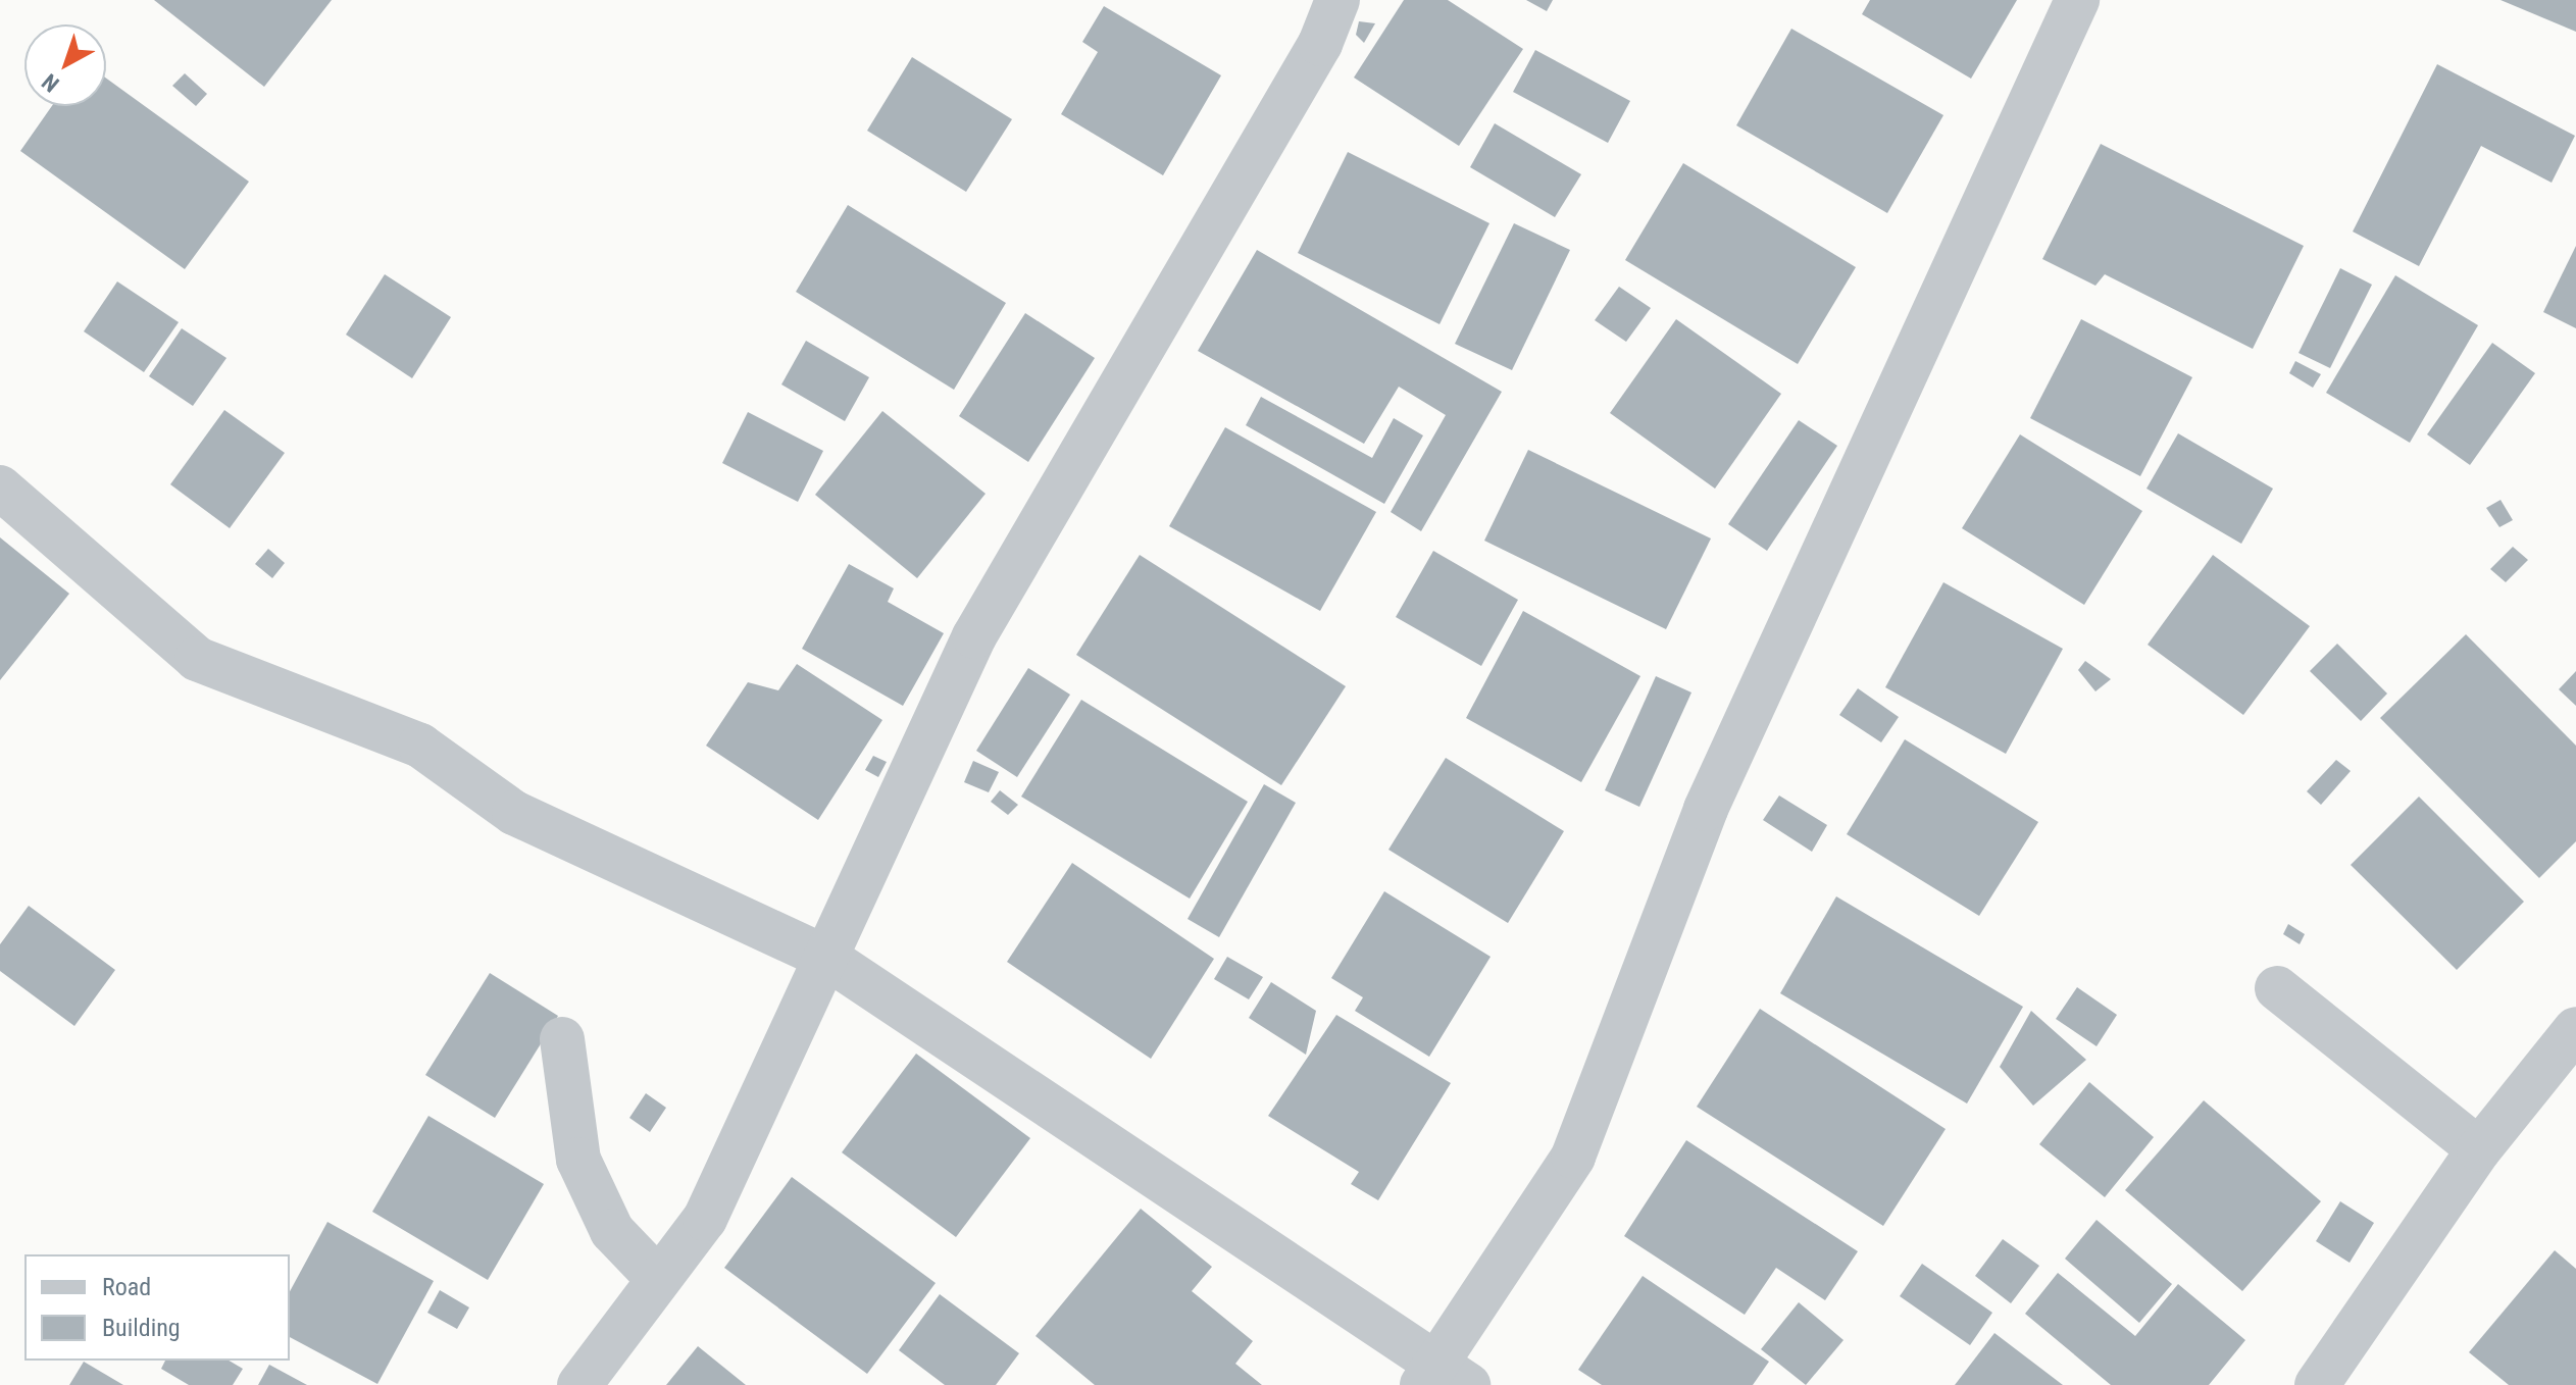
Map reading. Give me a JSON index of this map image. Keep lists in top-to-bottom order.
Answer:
{
  "legend": ["Road", "Building"],
  "north": "bottom left"
}
